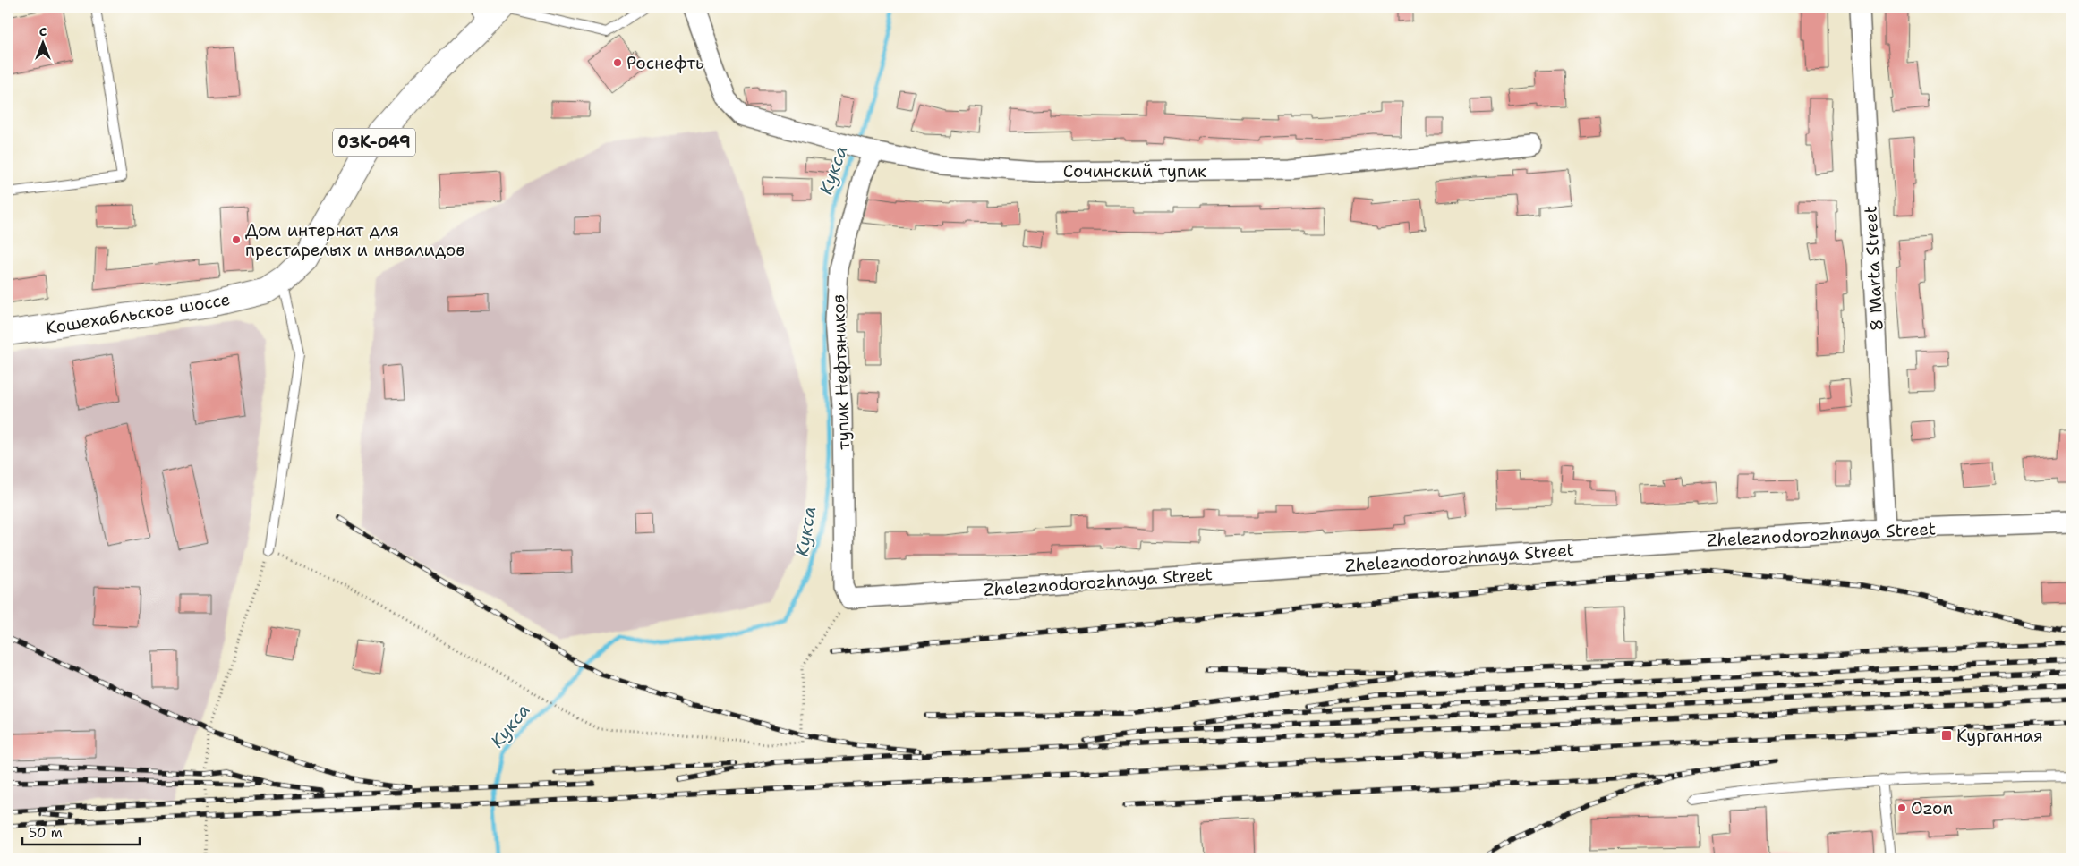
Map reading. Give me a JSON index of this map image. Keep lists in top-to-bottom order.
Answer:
{
  "streets": {
    "main road": ["03К-049", "Кошехабльское шоссе"],
    "street": [
      "Сочинский тупик",
      "8 Marta Street",
      "тупик Нефтяников",
      "Zheleznodorozhnaya Street"
    ]
  },
  "crossings": [
    ["03К-049", "Кошехабльское шоссе"],
    ["Сочинский тупик", "тупик Нефтяников"],
    ["8 Marta Street", "Zheleznodorozhnaya Street"],
    ["тупик Нефтяников", "Zheleznodorozhnaya Street"]
  ],
  "water": ["Кукса"],
  "places": {
    "other": ["Роснефть", "Дом интернат для престарелых и инвалидов", "Ozon"],
    "transit": ["Курганная"]
  },
  "scale_bar": "50 m",
  "north": "top"
}
